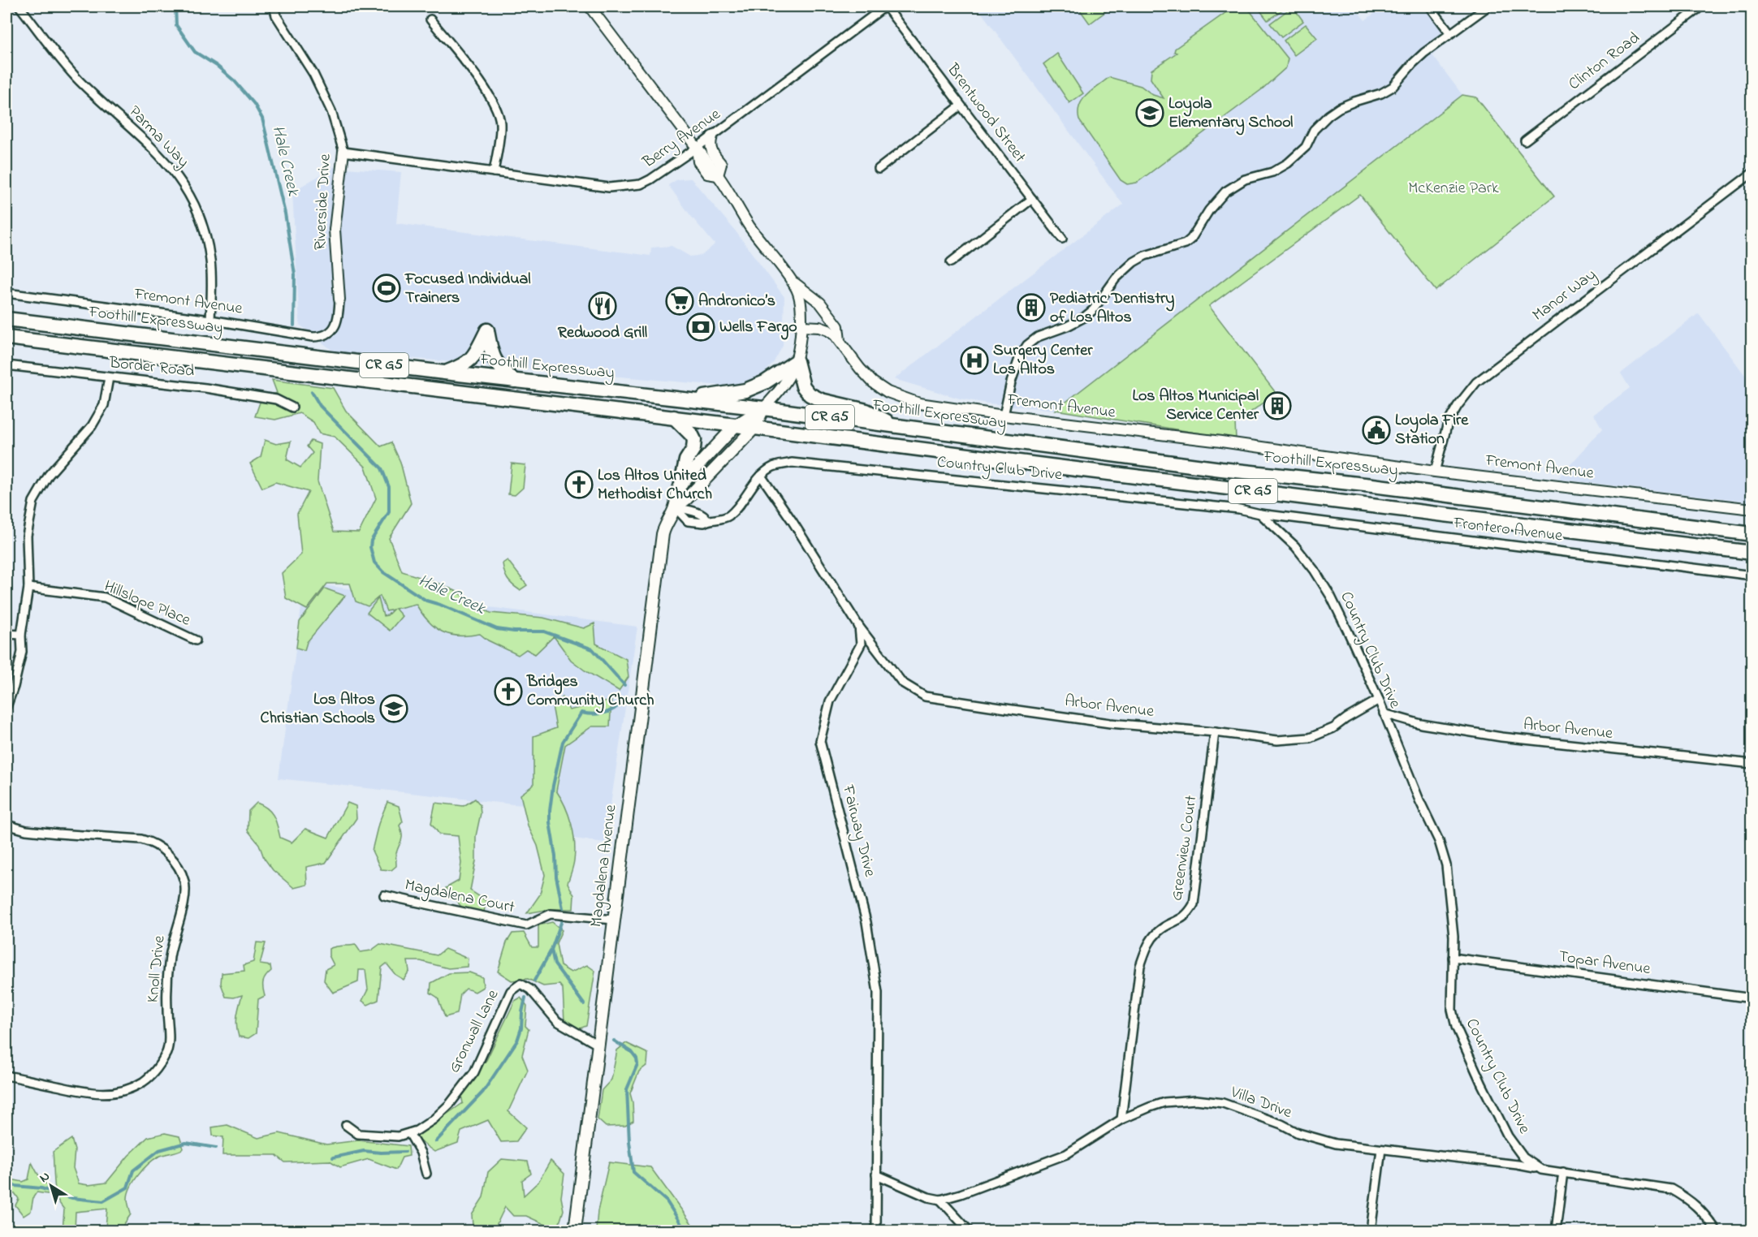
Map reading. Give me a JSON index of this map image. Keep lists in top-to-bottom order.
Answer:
{
  "streets": {
    "highway": ["Foothill Expressway", "CR G5"],
    "main road": ["Magdalena Avenue"],
    "street": [
      "Clinton Road",
      "Brentwood Street",
      "Parma Way",
      "Berry Avenue",
      "Riverside Drive",
      "Manor Way",
      "Fremont Avenue",
      "Border Road",
      "Country Club Drive",
      "Frontero Avenue",
      "Hillslope Place",
      "Arbor Avenue",
      "Fairway Drive",
      "Greenview Court",
      "Magdalena Court",
      "Topar Avenue",
      "Knoll Drive",
      "Gronwall Lane",
      "Villa Drive"
    ]
  },
  "crossings": [
    ["Brentwood Street", "Berry Avenue"],
    ["Parma Way", "Fremont Avenue"],
    ["Berry Avenue", "Riverside Drive"],
    ["Riverside Drive", "Fremont Avenue"],
    ["Manor Way", "Fremont Avenue"],
    ["Foothill Expressway", "Magdalena Avenue"],
    ["Country Club Drive", "Frontero Avenue"],
    ["Country Club Drive", "Arbor Avenue"],
    ["Country Club Drive", "Magdalena Avenue"],
    ["Country Club Drive", "Topar Avenue"],
    ["Country Club Drive", "Villa Drive"],
    ["Arbor Avenue", "Fairway Drive"],
    ["Arbor Avenue", "Greenview Court"],
    ["Greenview Court", "Villa Drive"],
    ["Magdalena Avenue", "Magdalena Court"],
    ["Magdalena Avenue", "Gronwall Lane"]
  ],
  "water": ["Hale Creek"],
  "parks": ["McKenzie Park"],
  "places": {
    "school or university": ["Loyola Elementary School", "Los Altos Christian Schools"],
    "sports": ["Focused Individual Trainers"],
    "supermarket": ["Andronico’s"],
    "restaurant": ["Redwood Grill"],
    "building": ["Pediatric Dentistry of Los Altos", "Los Altos Municipal Service Center"],
    "bank": ["Wells Fargo"],
    "hospital": ["Surgery Center Los Altos"],
    "public building": ["Loyola Fire Station"],
    "church": ["Los Altos United Methodist Church", "Bridges Community Church"]
  },
  "north": "top left"
}
